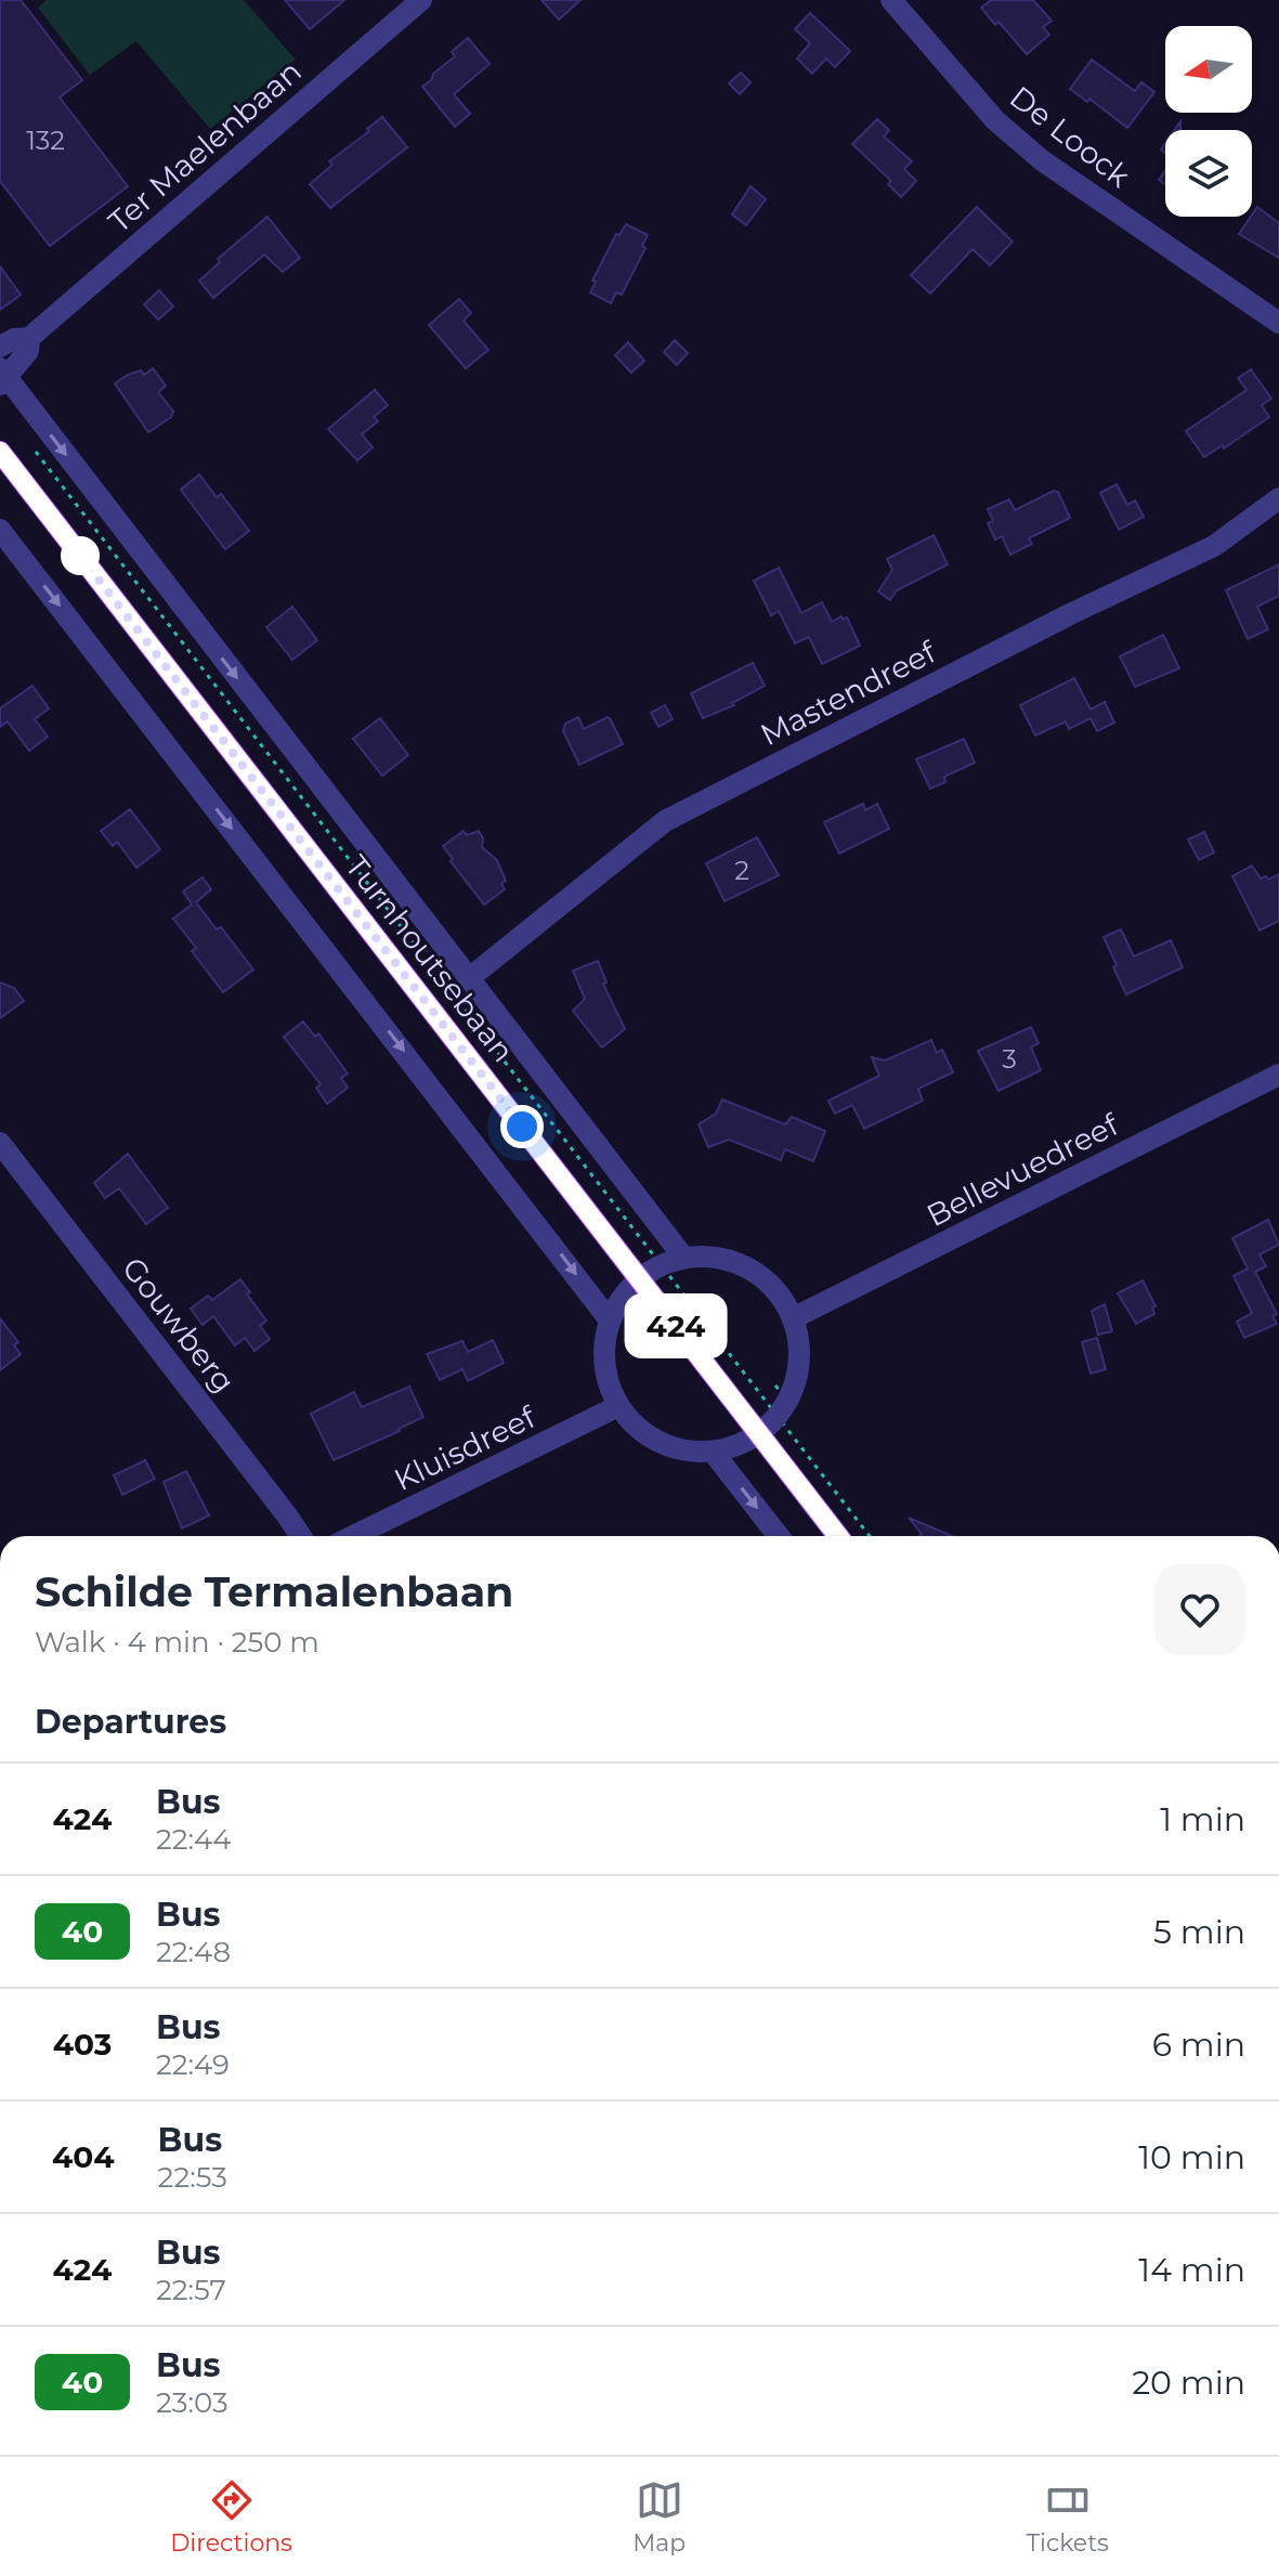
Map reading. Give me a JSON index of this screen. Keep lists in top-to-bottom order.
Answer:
{
  "streets": {
    "main road": ["Turnhoutsebaan"],
    "street": [
      "De Loock",
      "Ter Maelenbaan",
      "Mastendreef",
      "Bellevuedreef",
      "Gouwberg",
      "Kluisdreef"
    ]
  },
  "crossings": [
    ["Ter Maelenbaan", "Turnhoutsebaan"],
    ["Mastendreef", "Turnhoutsebaan"]
  ],
  "lines": ["bus line 424"],
  "house_numbers": ["132", "2", "3"],
  "north": "left",
  "page": {
    "on_map": "424",
    "heading": [
      ["Schilde Termalenbaan", "Walk · 4 min · 250 m"],
      "Departures"
    ],
    "list": [
      {
        "mark": "424",
        "name": "Bus",
        "note": "22:44",
        "value": "1 min"
      },
      {
        "mark": "40",
        "name": "Bus",
        "note": "22:48",
        "value": "5 min"
      },
      {
        "mark": "403",
        "name": "Bus",
        "note": "22:49",
        "value": "6 min"
      },
      {
        "mark": "404",
        "name": "Bus",
        "note": "22:53",
        "value": "10 min"
      },
      {
        "mark": "424",
        "name": "Bus",
        "note": "22:57",
        "value": "14 min"
      },
      {
        "mark": "40",
        "name": "Bus",
        "note": "23:03",
        "value": "20 min"
      }
    ],
    "tabs": ["Directions", "Map", "Tickets"]
  }
}
